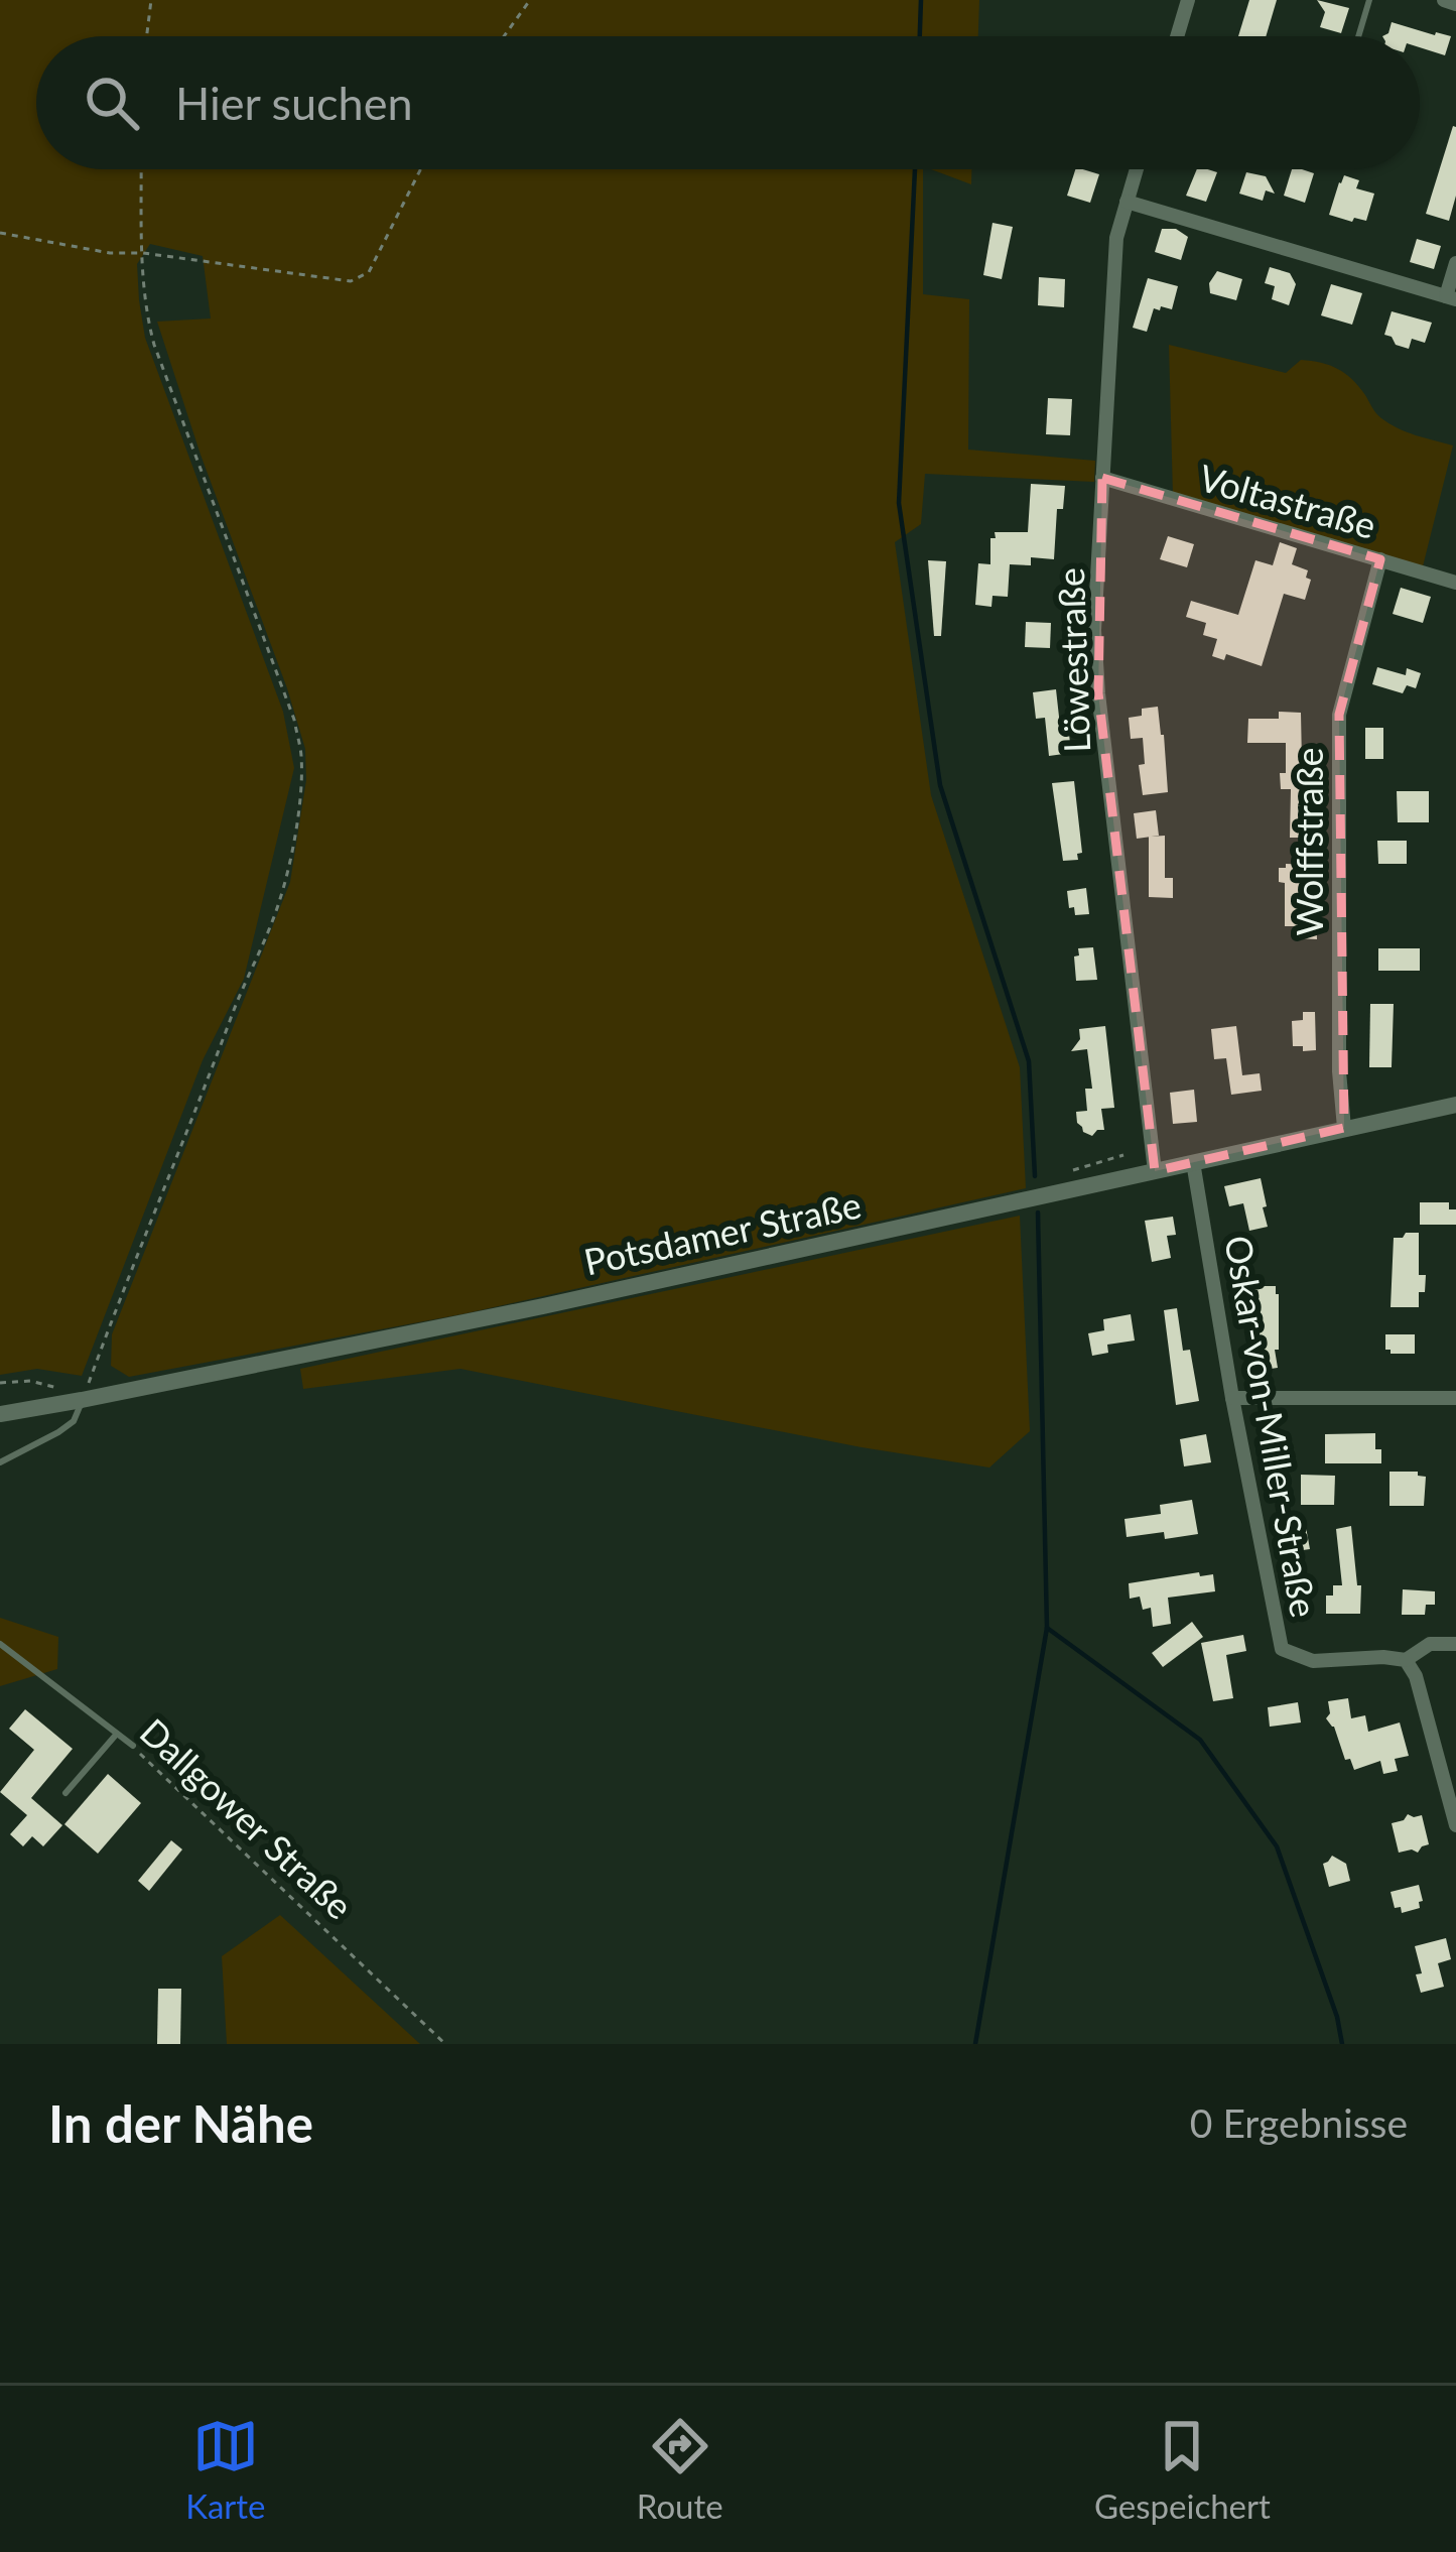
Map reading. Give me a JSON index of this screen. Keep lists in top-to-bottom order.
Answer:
{
  "streets": {
    "street": [
      "Voltastraße",
      "Löwestraße",
      "Wolffstraße",
      "Potsdamer Straße",
      "Oskar-von-Miller-Straße"
    ],
    "lane": ["Dallgower Straße"]
  },
  "crossings": [
    ["Voltastraße", "Löwestraße"],
    ["Voltastraße", "Wolffstraße"],
    ["Löwestraße", "Potsdamer Straße"],
    ["Wolffstraße", "Potsdamer Straße"],
    ["Potsdamer Straße", "Oskar-von-Miller-Straße"]
  ],
  "page": {
    "search": "Hier suchen",
    "heading": ["In der Nähe", "0 Ergebnisse"],
    "nav": ["Karte", "Route", "Gespeichert"]
  }
}
